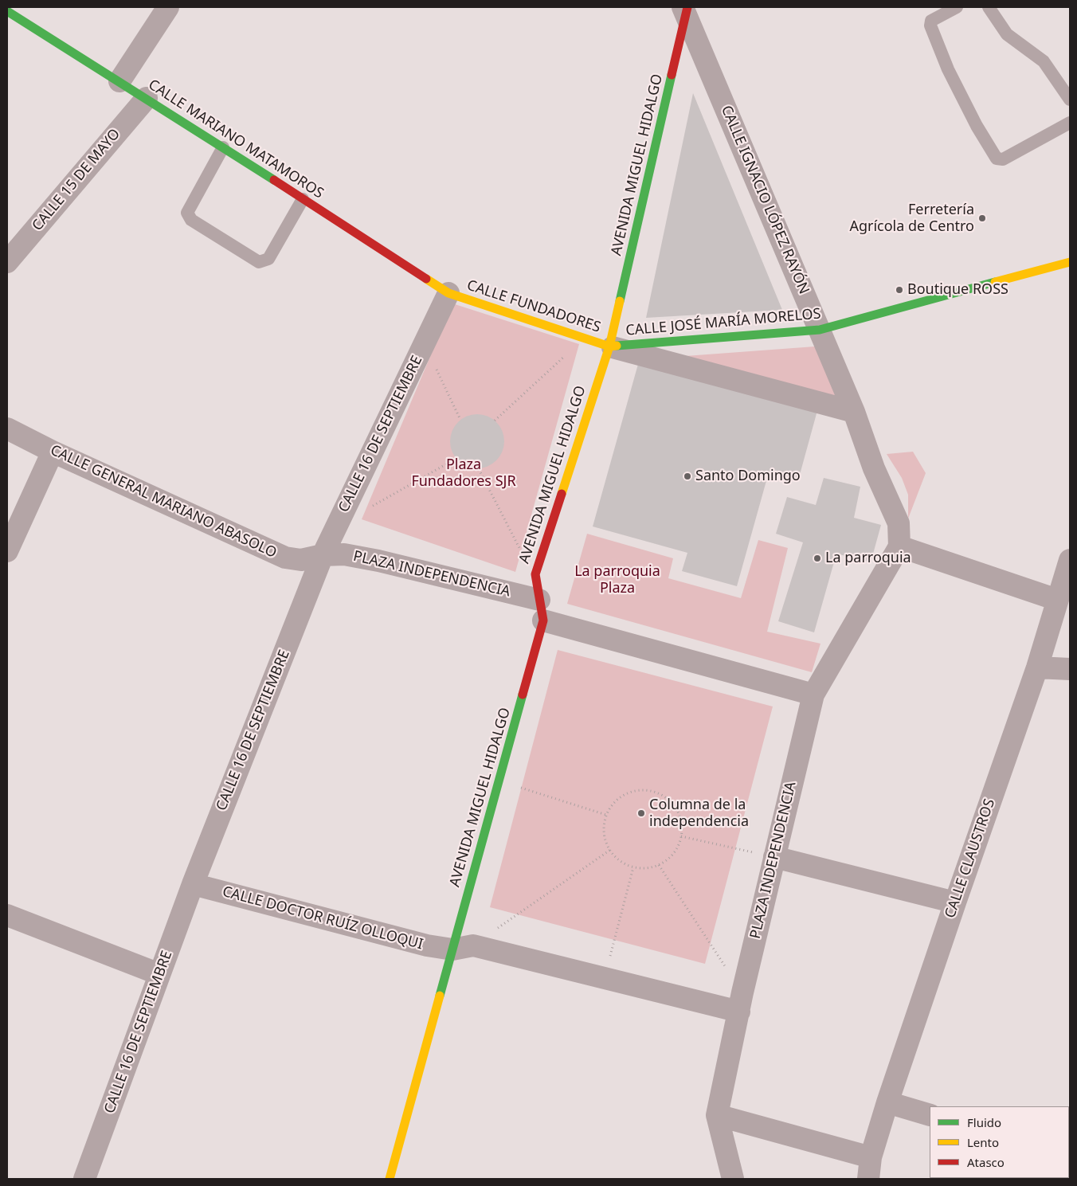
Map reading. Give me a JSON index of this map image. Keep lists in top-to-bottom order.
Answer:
{
  "streets": {
    "street": [
      "CALLE MARIANO MATAMOROS",
      "AVENIDA MIGUEL HIDALGO",
      "CALLE 15 DE MAYO",
      "CALLE IGNACIO LÓPEZ RAYÓN",
      "CALLE FUNDADORES",
      "CALLE JOSÉ MARÍA MORELOS",
      "CALLE 16 DE SEPTIEMBRE",
      "CALLE GENERAL MARIANO ABASOLO",
      "PLAZA INDEPENDENCIA",
      "CALLE CLAUSTROS",
      "CALLE DOCTOR RUÍZ OLLOQUI"
    ]
  },
  "crossings": [
    ["CALLE MARIANO MATAMOROS", "CALLE 15 DE MAYO"],
    ["CALLE MARIANO MATAMOROS", "CALLE FUNDADORES"],
    ["CALLE MARIANO MATAMOROS", "CALLE 16 DE SEPTIEMBRE"],
    ["AVENIDA MIGUEL HIDALGO", "CALLE IGNACIO LÓPEZ RAYÓN"],
    ["AVENIDA MIGUEL HIDALGO", "CALLE FUNDADORES"],
    ["AVENIDA MIGUEL HIDALGO", "CALLE JOSÉ MARÍA MORELOS"],
    ["AVENIDA MIGUEL HIDALGO", "PLAZA INDEPENDENCIA"],
    ["AVENIDA MIGUEL HIDALGO", "CALLE DOCTOR RUÍZ OLLOQUI"],
    ["CALLE IGNACIO LÓPEZ RAYÓN", "CALLE JOSÉ MARÍA MORELOS"],
    ["CALLE FUNDADORES", "CALLE JOSÉ MARÍA MORELOS"],
    ["CALLE FUNDADORES", "CALLE 16 DE SEPTIEMBRE"],
    ["CALLE 16 DE SEPTIEMBRE", "CALLE GENERAL MARIANO ABASOLO"],
    ["CALLE 16 DE SEPTIEMBRE", "PLAZA INDEPENDENCIA"],
    ["CALLE 16 DE SEPTIEMBRE", "CALLE DOCTOR RUÍZ OLLOQUI"],
    ["CALLE GENERAL MARIANO ABASOLO", "PLAZA INDEPENDENCIA"]
  ],
  "parks": ["Plaza Fundadores SJR", "La parroquia Plaza"],
  "places": [
    "Ferretería Agrícola de Centro",
    "Boutique ROSS",
    "Santo Domingo",
    "La parroquia",
    "Columna de la independencia"
  ],
  "legend": ["Fluido", "Lento", "Atasco"]
}
